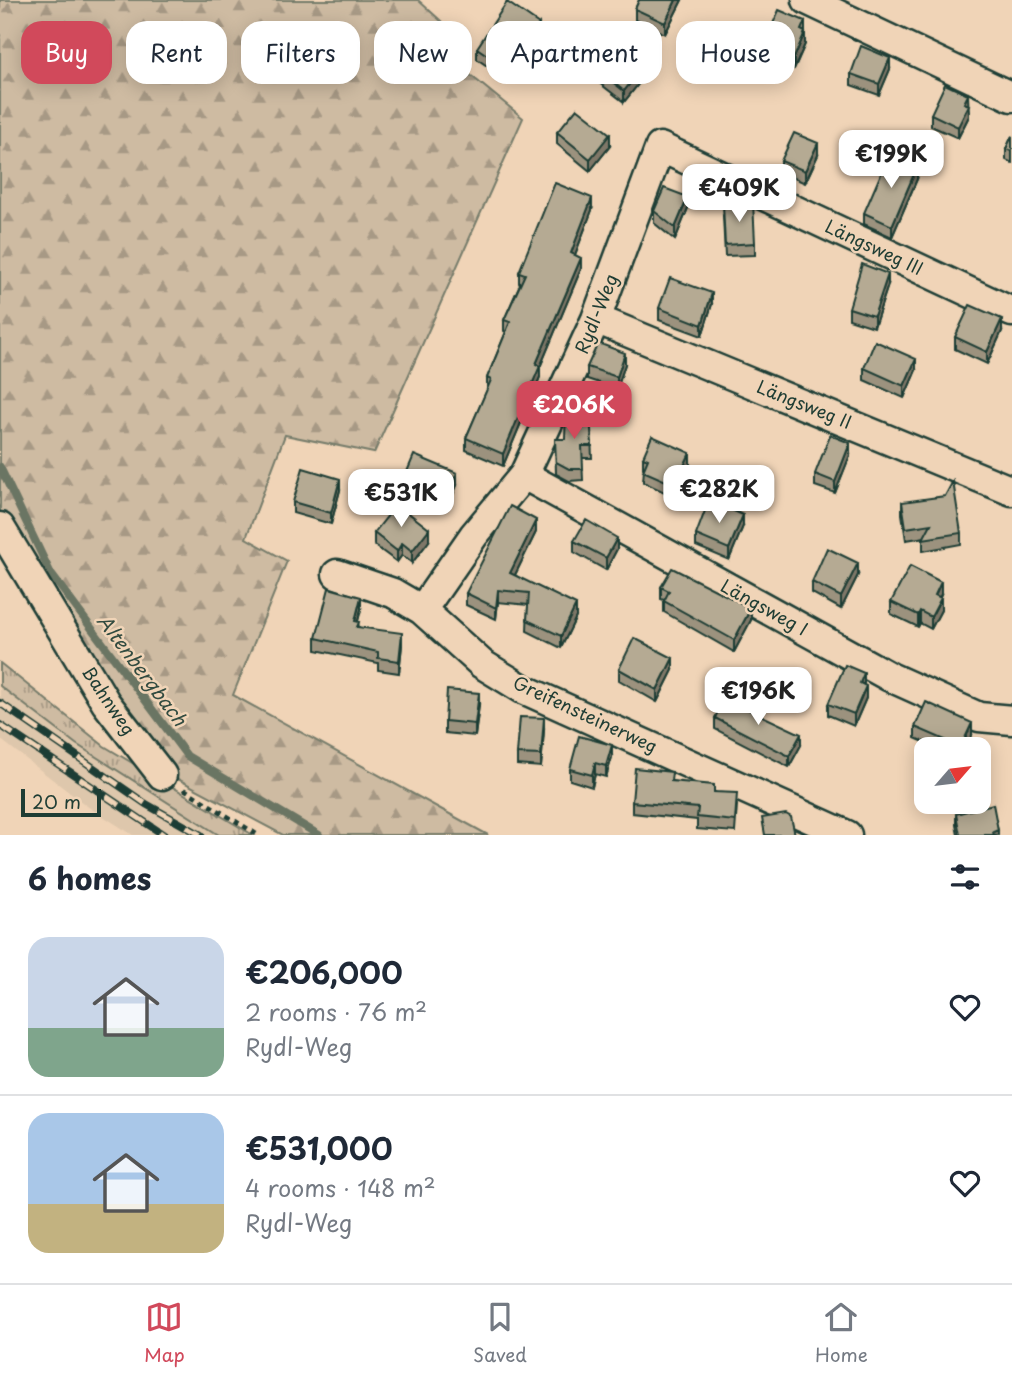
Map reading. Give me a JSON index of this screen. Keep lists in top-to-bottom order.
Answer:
{
  "streets": {
    "street": [
      "Längsweg III",
      "Rydl-Weg",
      "Längsweg II",
      "Längsweg I",
      "Bahnweg",
      "Greifensteinerweg"
    ]
  },
  "crossings": [
    ["Längsweg III", "Rydl-Weg"],
    ["Rydl-Weg", "Längsweg II"],
    ["Rydl-Weg", "Längsweg I"],
    ["Rydl-Weg", "Greifensteinerweg"]
  ],
  "water": ["Altenbergbach"],
  "scale_bar": "20 m",
  "north": "top right",
  "page": {
    "chip": [
      "Buy",
      "Rent",
      "Filters",
      "New",
      "Apartment",
      "House"
    ],
    "price": [
      "€199K",
      "€409K",
      "€206K",
      "€282K",
      "€531K",
      "€196K"
    ],
    "scale": "20 m",
    "heading": "6 homes",
    "list": [
      {
        "name": "€206,000",
        "note": "2 rooms · 76 m² · Rydl-Weg"
      },
      {
        "name": "€531,000",
        "note": "4 rooms · 148 m² · Rydl-Weg"
      }
    ],
    "tabs": ["Map", "Saved", "Home"]
  }
}
